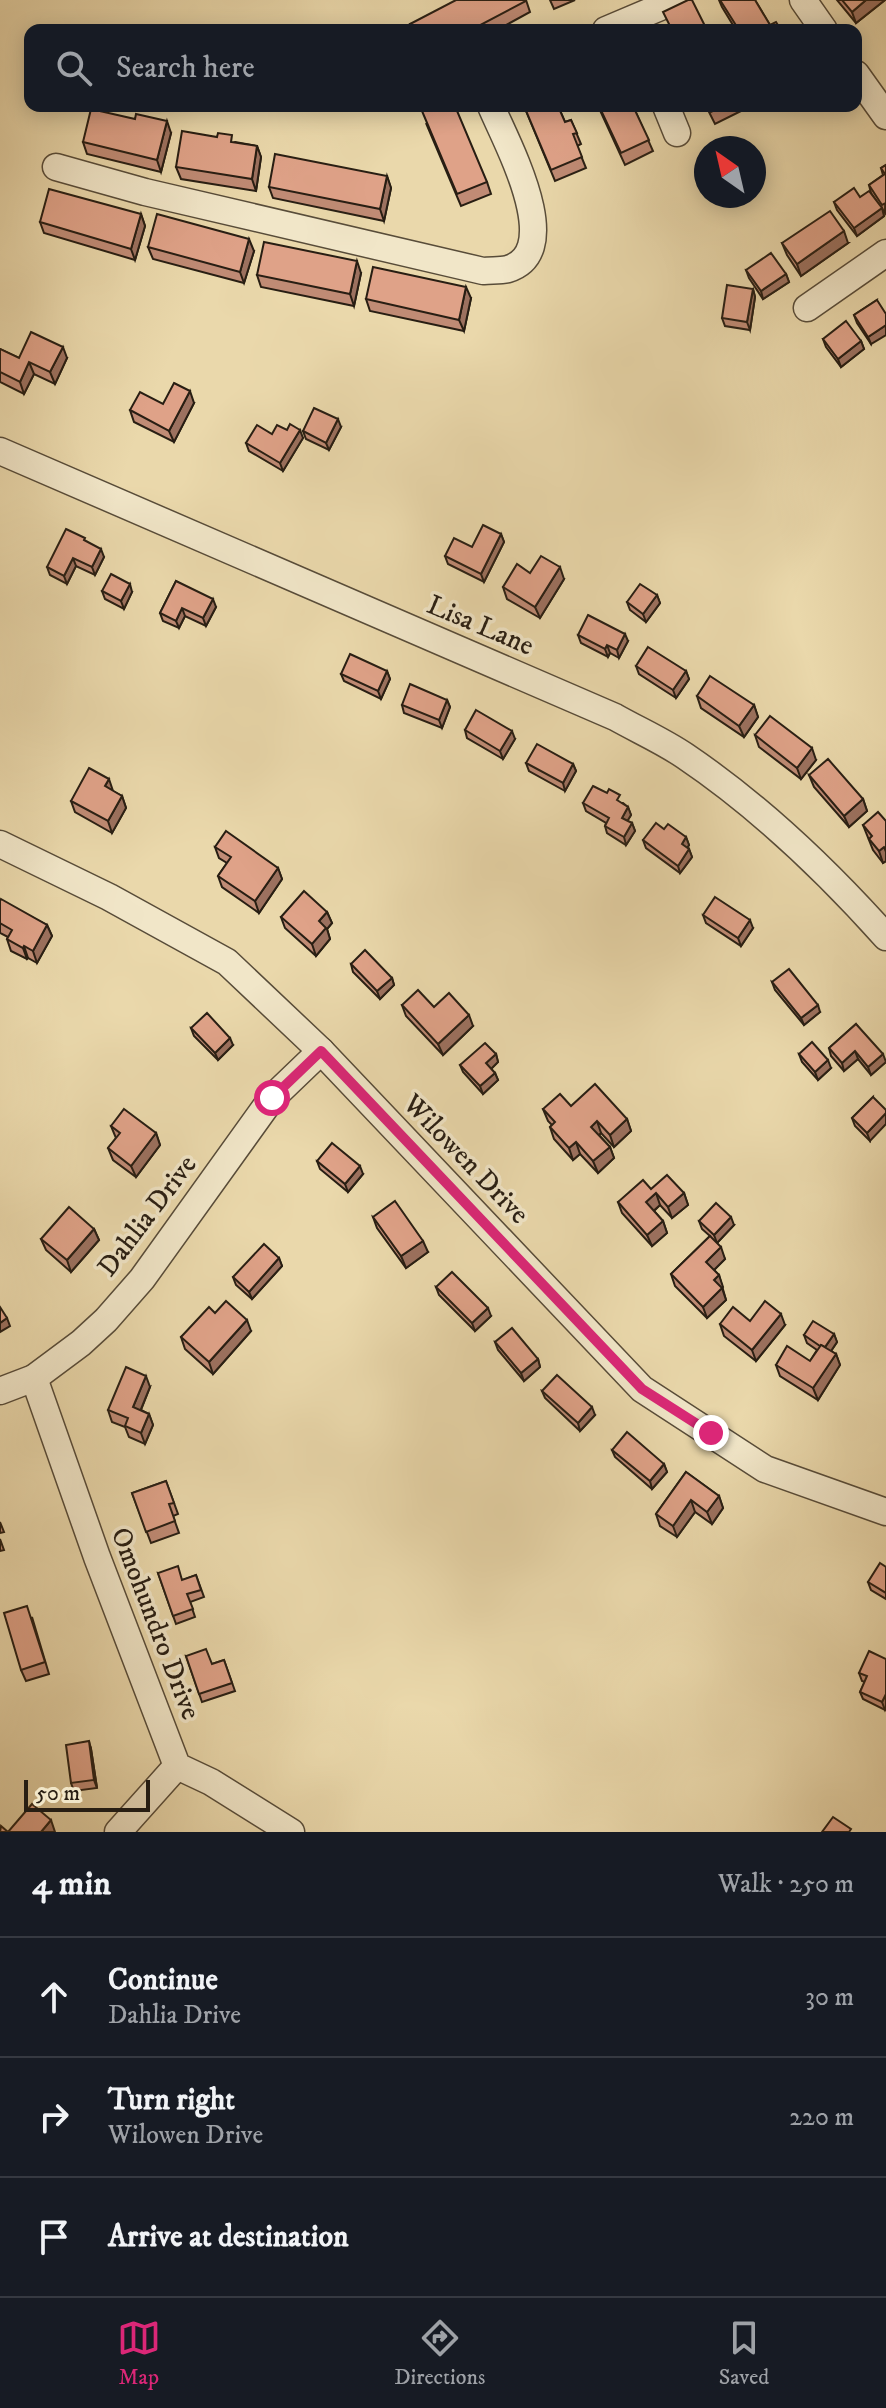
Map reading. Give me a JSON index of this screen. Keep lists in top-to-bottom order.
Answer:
{
  "streets": {
    "street": [
      "Lisa Lane",
      "Wilowen Drive",
      "Dahlia Drive",
      "Omohundro Drive"
    ]
  },
  "crossings": [
    ["Wilowen Drive", "Dahlia Drive"],
    ["Dahlia Drive", "Omohundro Drive"]
  ],
  "scale_bar": "50 m",
  "north": "top left",
  "page": {
    "search": "Search here",
    "scale": "50 m",
    "heading": ["4 min", "Walk · 250 m"],
    "list": [
      ["Continue", "Dahlia Drive", "30 m"],
      ["Turn right", "Wilowen Drive", "220 m"],
      "Arrive at destination"
    ],
    "nav": ["Map", "Directions", "Saved"]
  }
}
